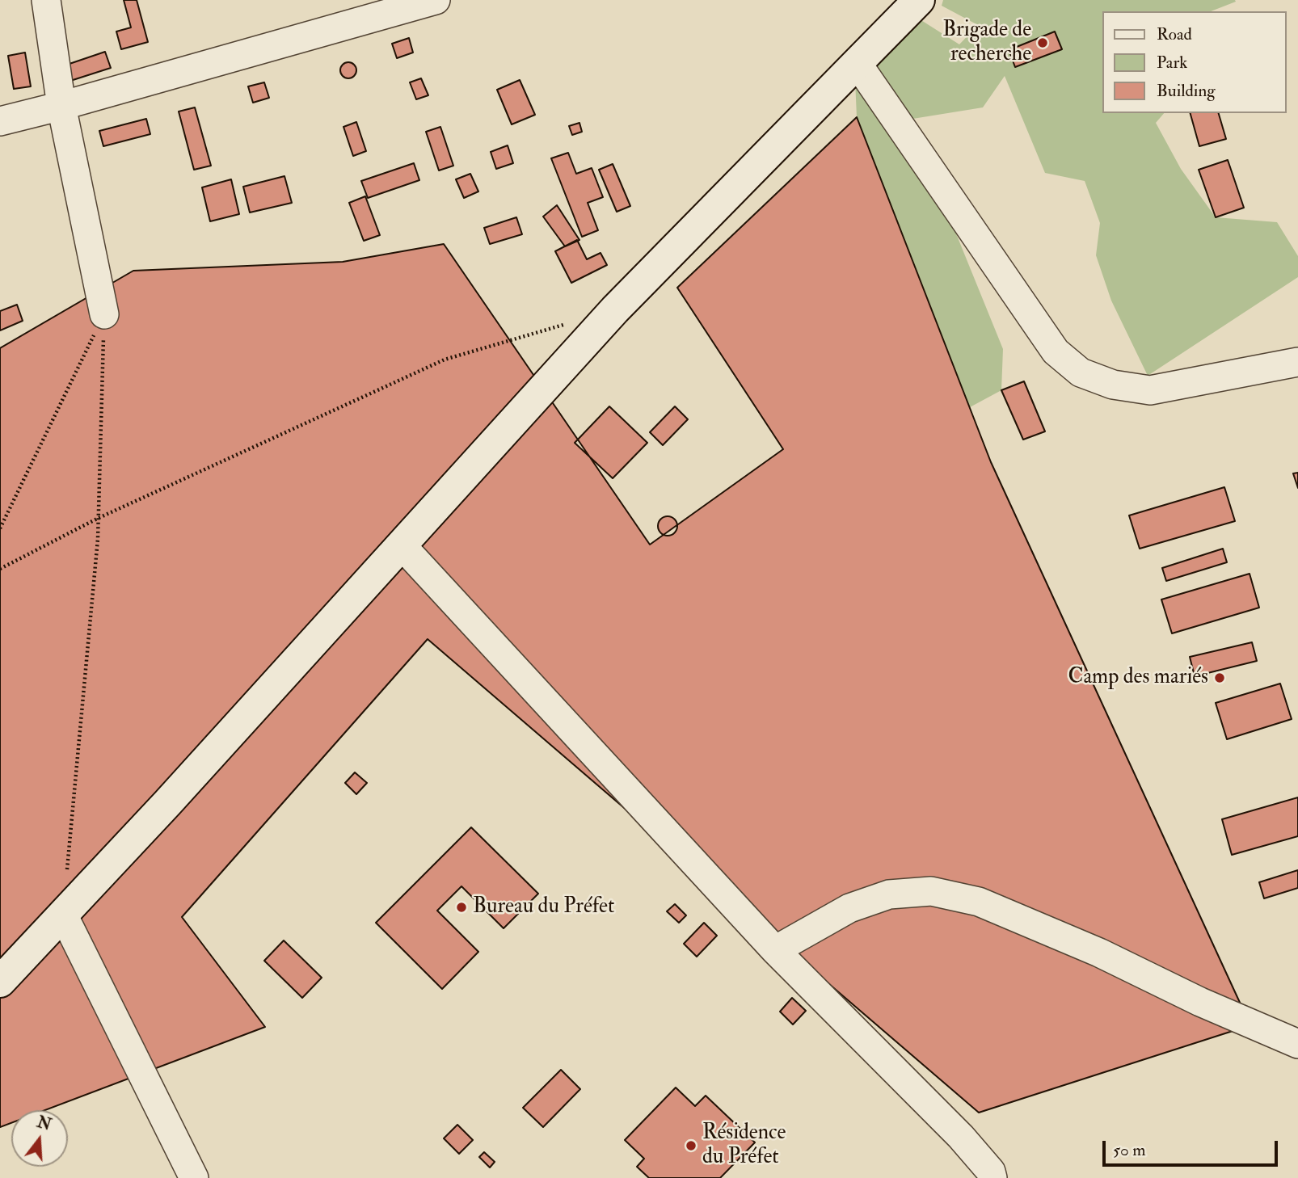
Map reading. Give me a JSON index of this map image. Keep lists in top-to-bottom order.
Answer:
{
  "places": [
    "Brigade de recherche",
    "Camp des mariés",
    "Bureau du Préfet",
    "Résidence du Préfet"
  ],
  "legend": ["Road", "Park", "Building"],
  "scale_bar": "50 m",
  "north": "top"
}
